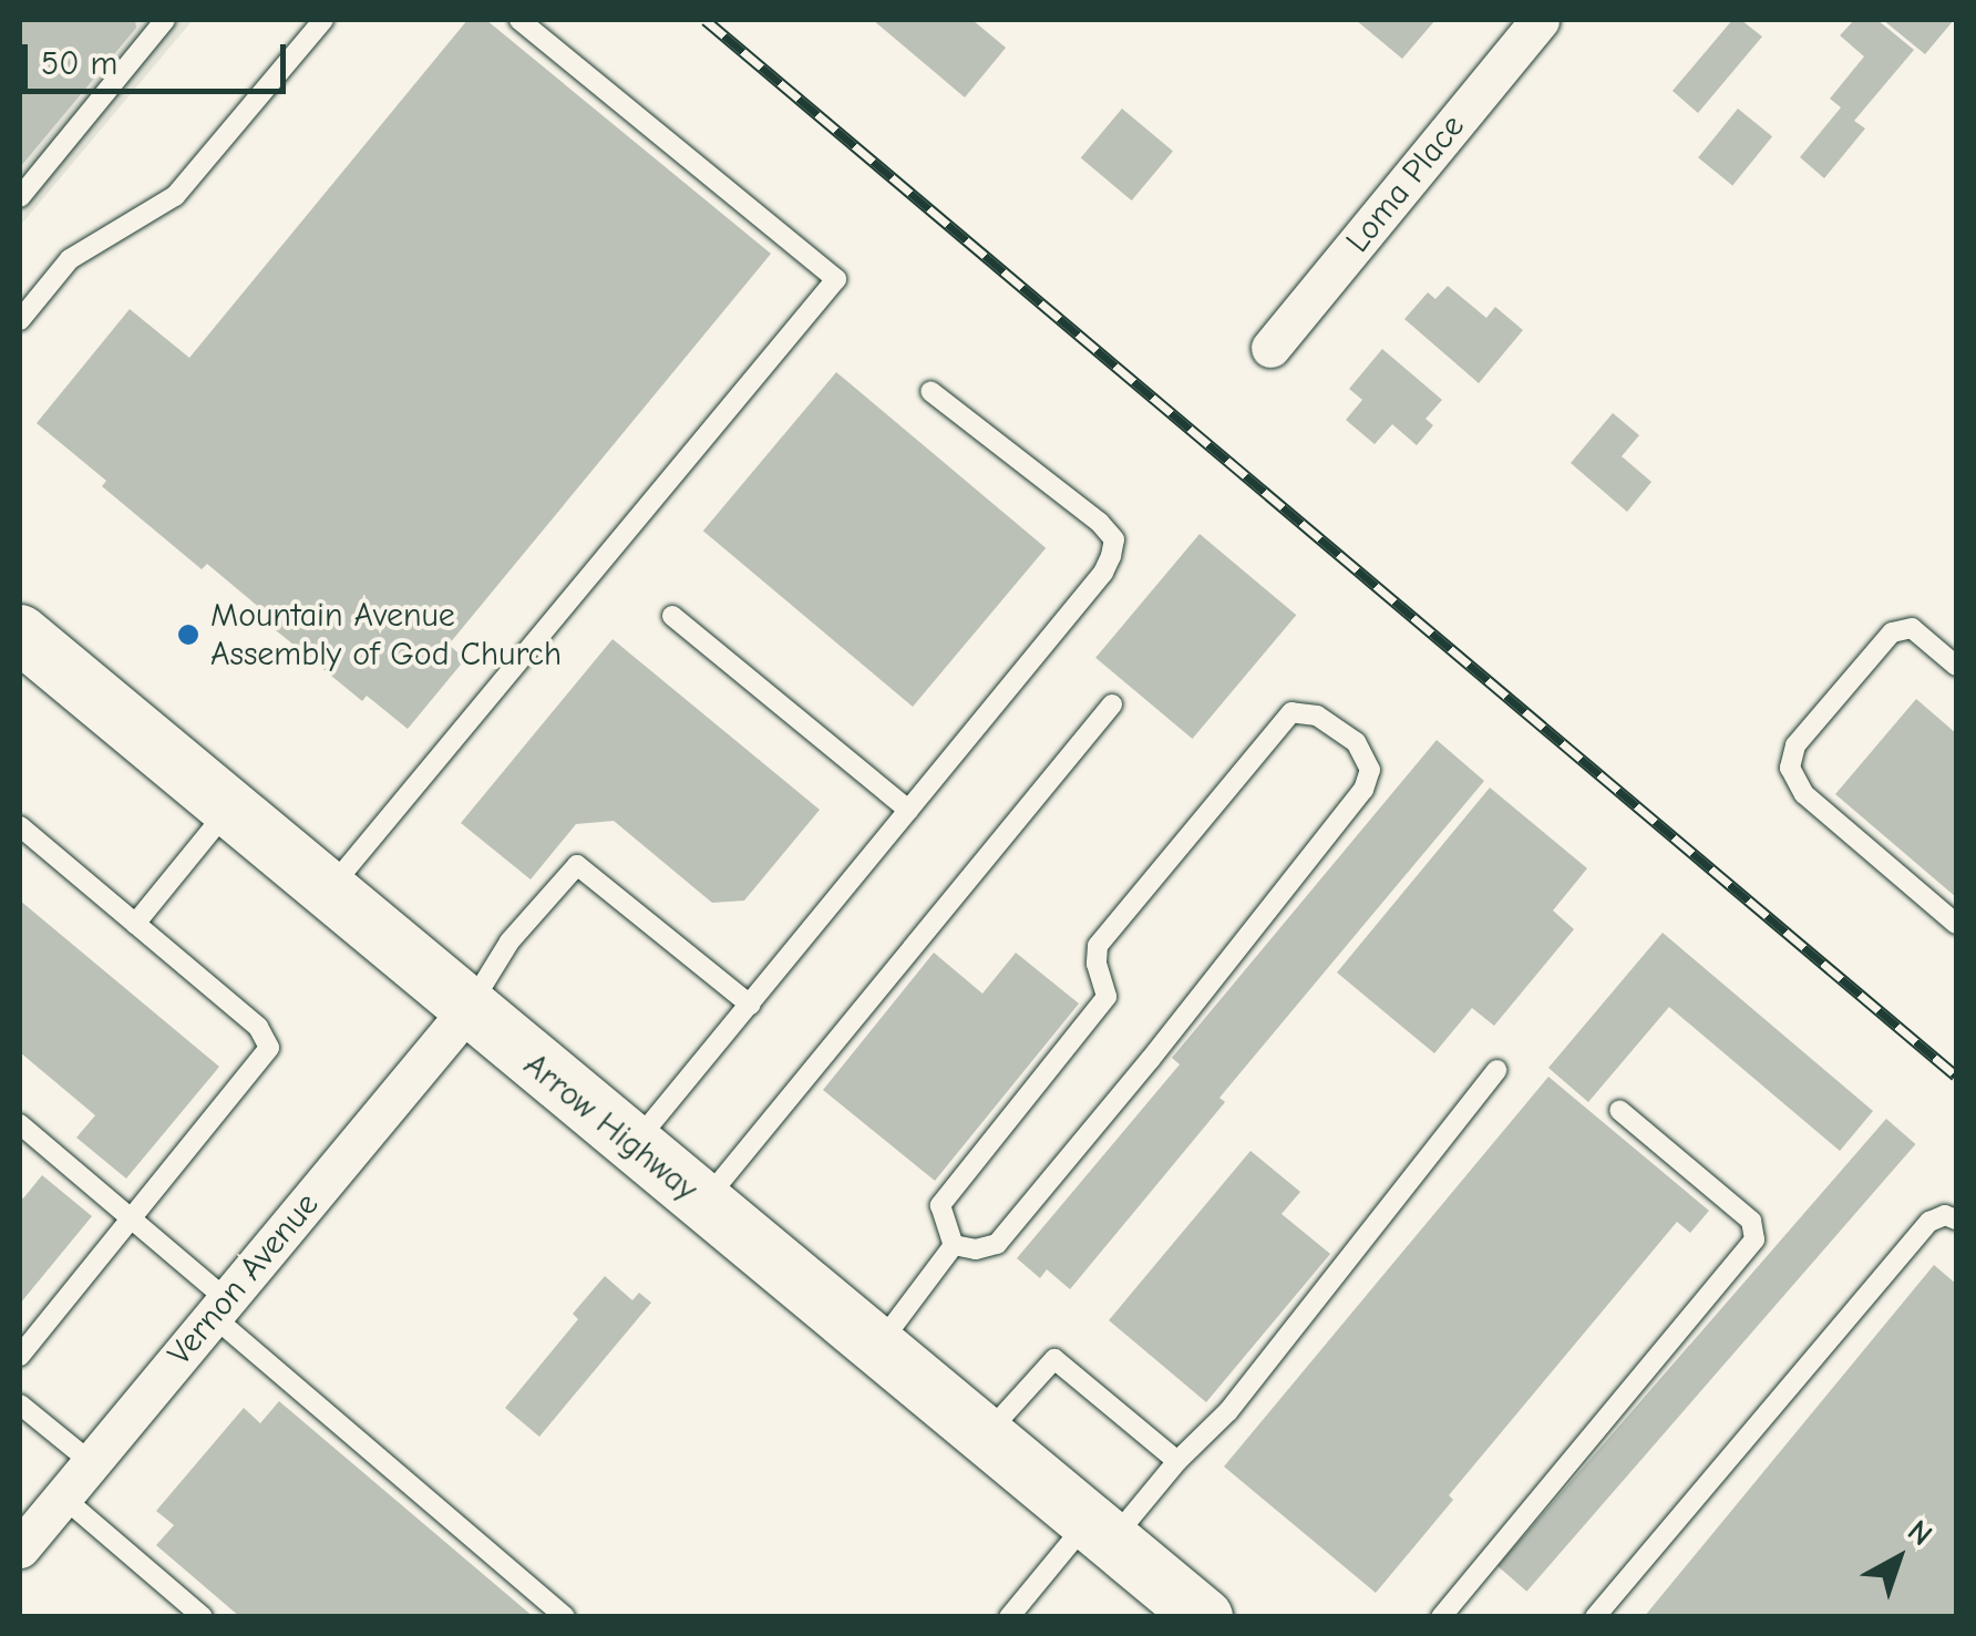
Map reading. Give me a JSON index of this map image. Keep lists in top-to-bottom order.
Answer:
{
  "streets": {
    "main road": ["Arrow Highway"],
    "street": ["Loma Place", "Vernon Avenue"]
  },
  "crossings": [
    ["Arrow Highway", "Vernon Avenue"]
  ],
  "places": ["Mountain Avenue Assembly of God Church"],
  "scale_bar": "50 m",
  "north": "top right"
}
